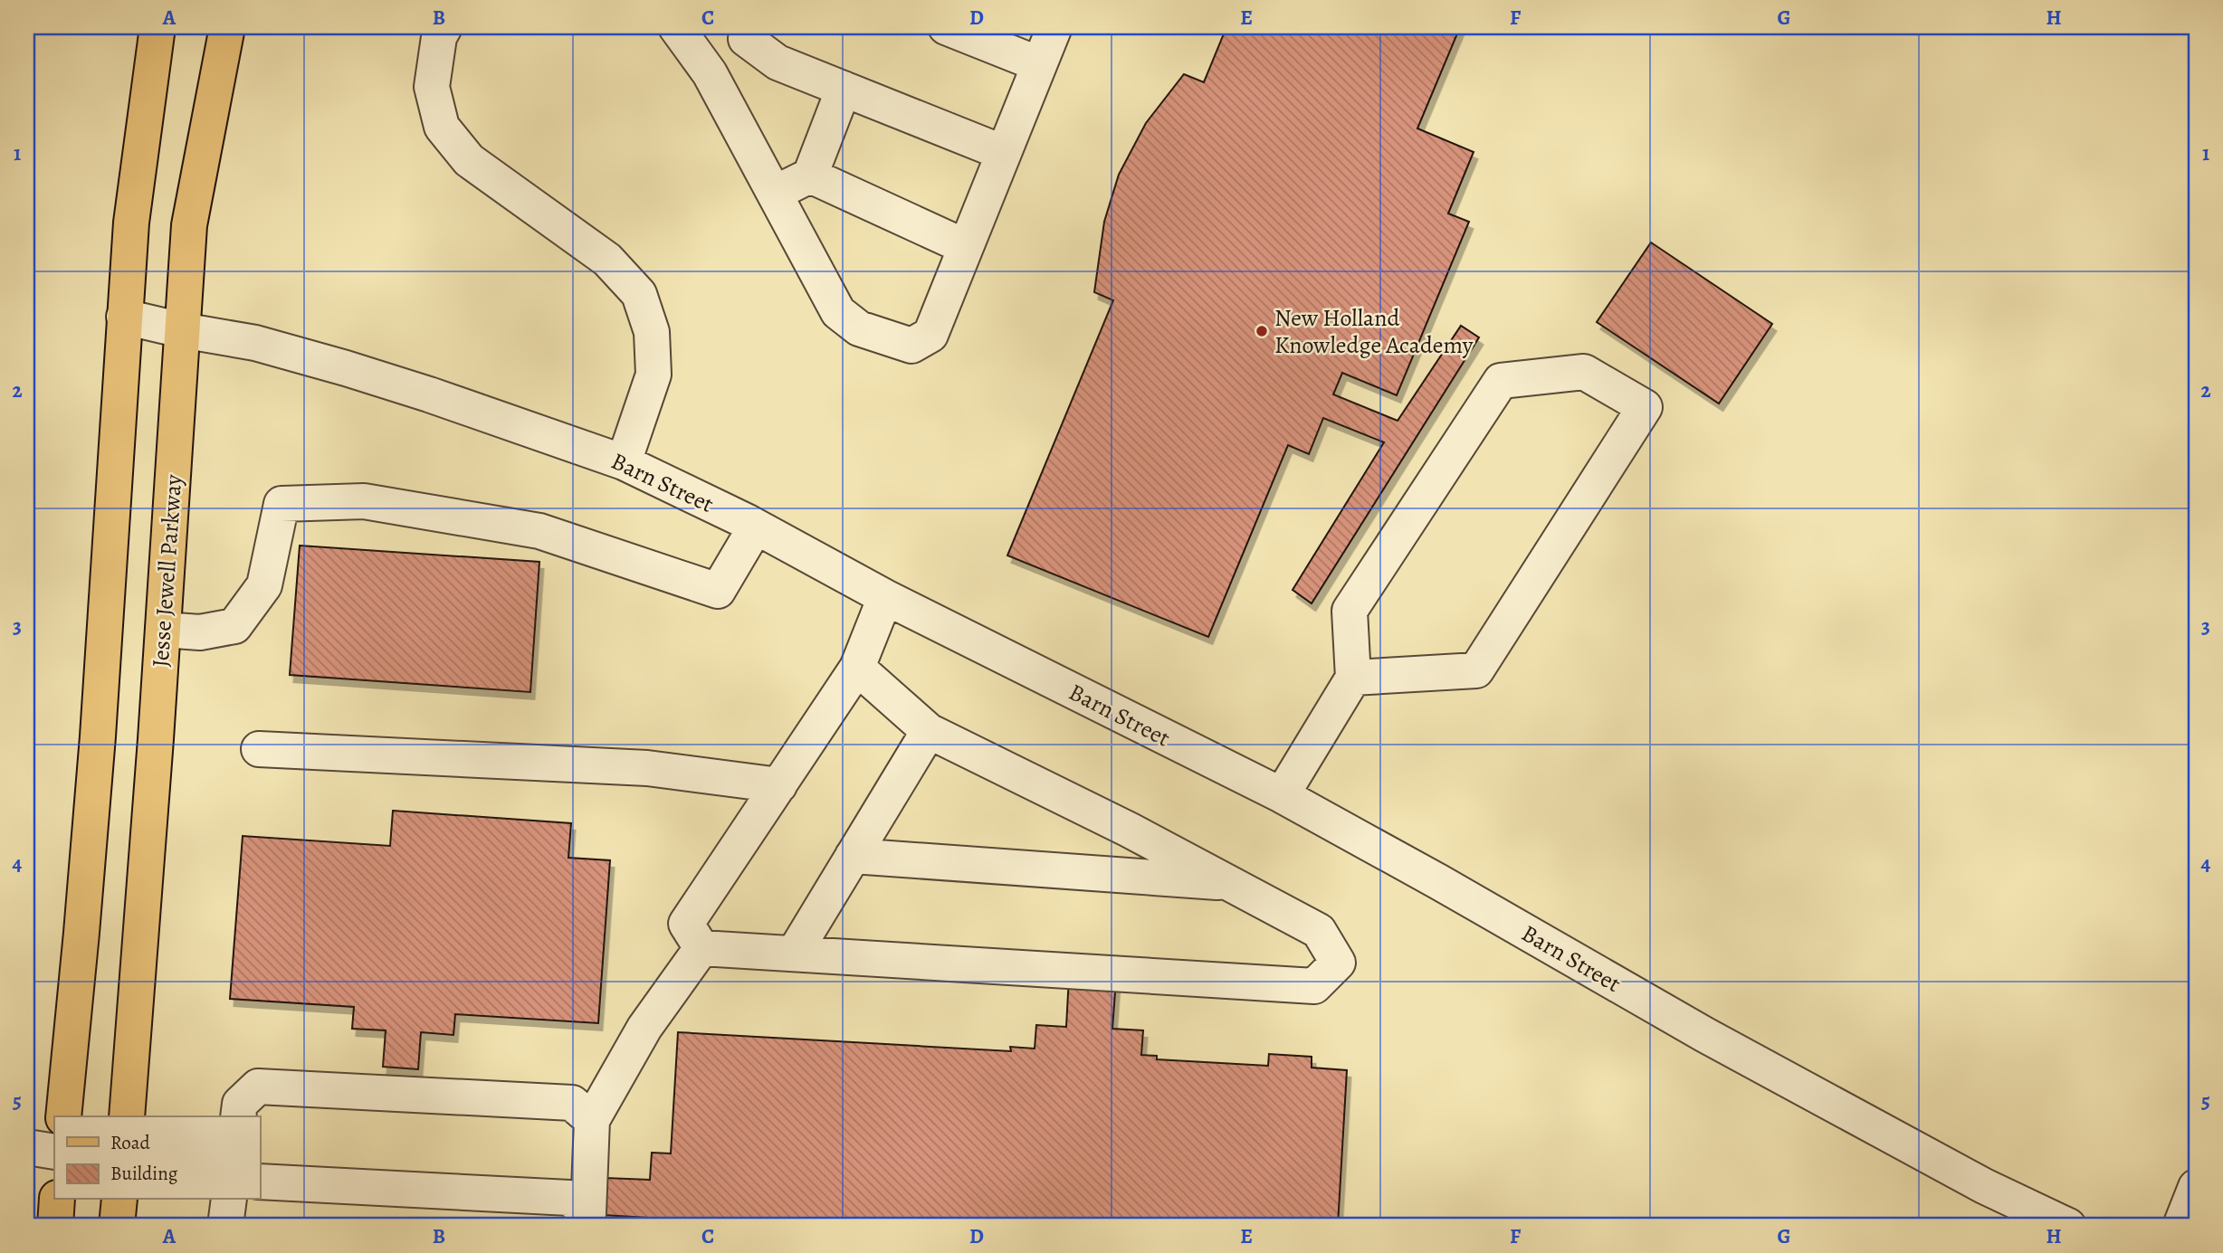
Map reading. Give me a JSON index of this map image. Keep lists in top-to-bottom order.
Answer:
{
  "streets": {
    "main road": ["Jesse Jewell Parkway"],
    "street": ["Barn Street"]
  },
  "crossings": [
    ["Barn Street", "Jesse Jewell Parkway"]
  ],
  "places": ["New Holland Knowledge Academy"],
  "legend": ["Road", "Building"],
  "grid": {
    "columns": [
      "A",
      "B",
      "C",
      "D",
      "E",
      "F",
      "G",
      "H"
    ],
    "rows": [
      "1",
      "2",
      "3",
      "4",
      "5"
    ]
  }
}
